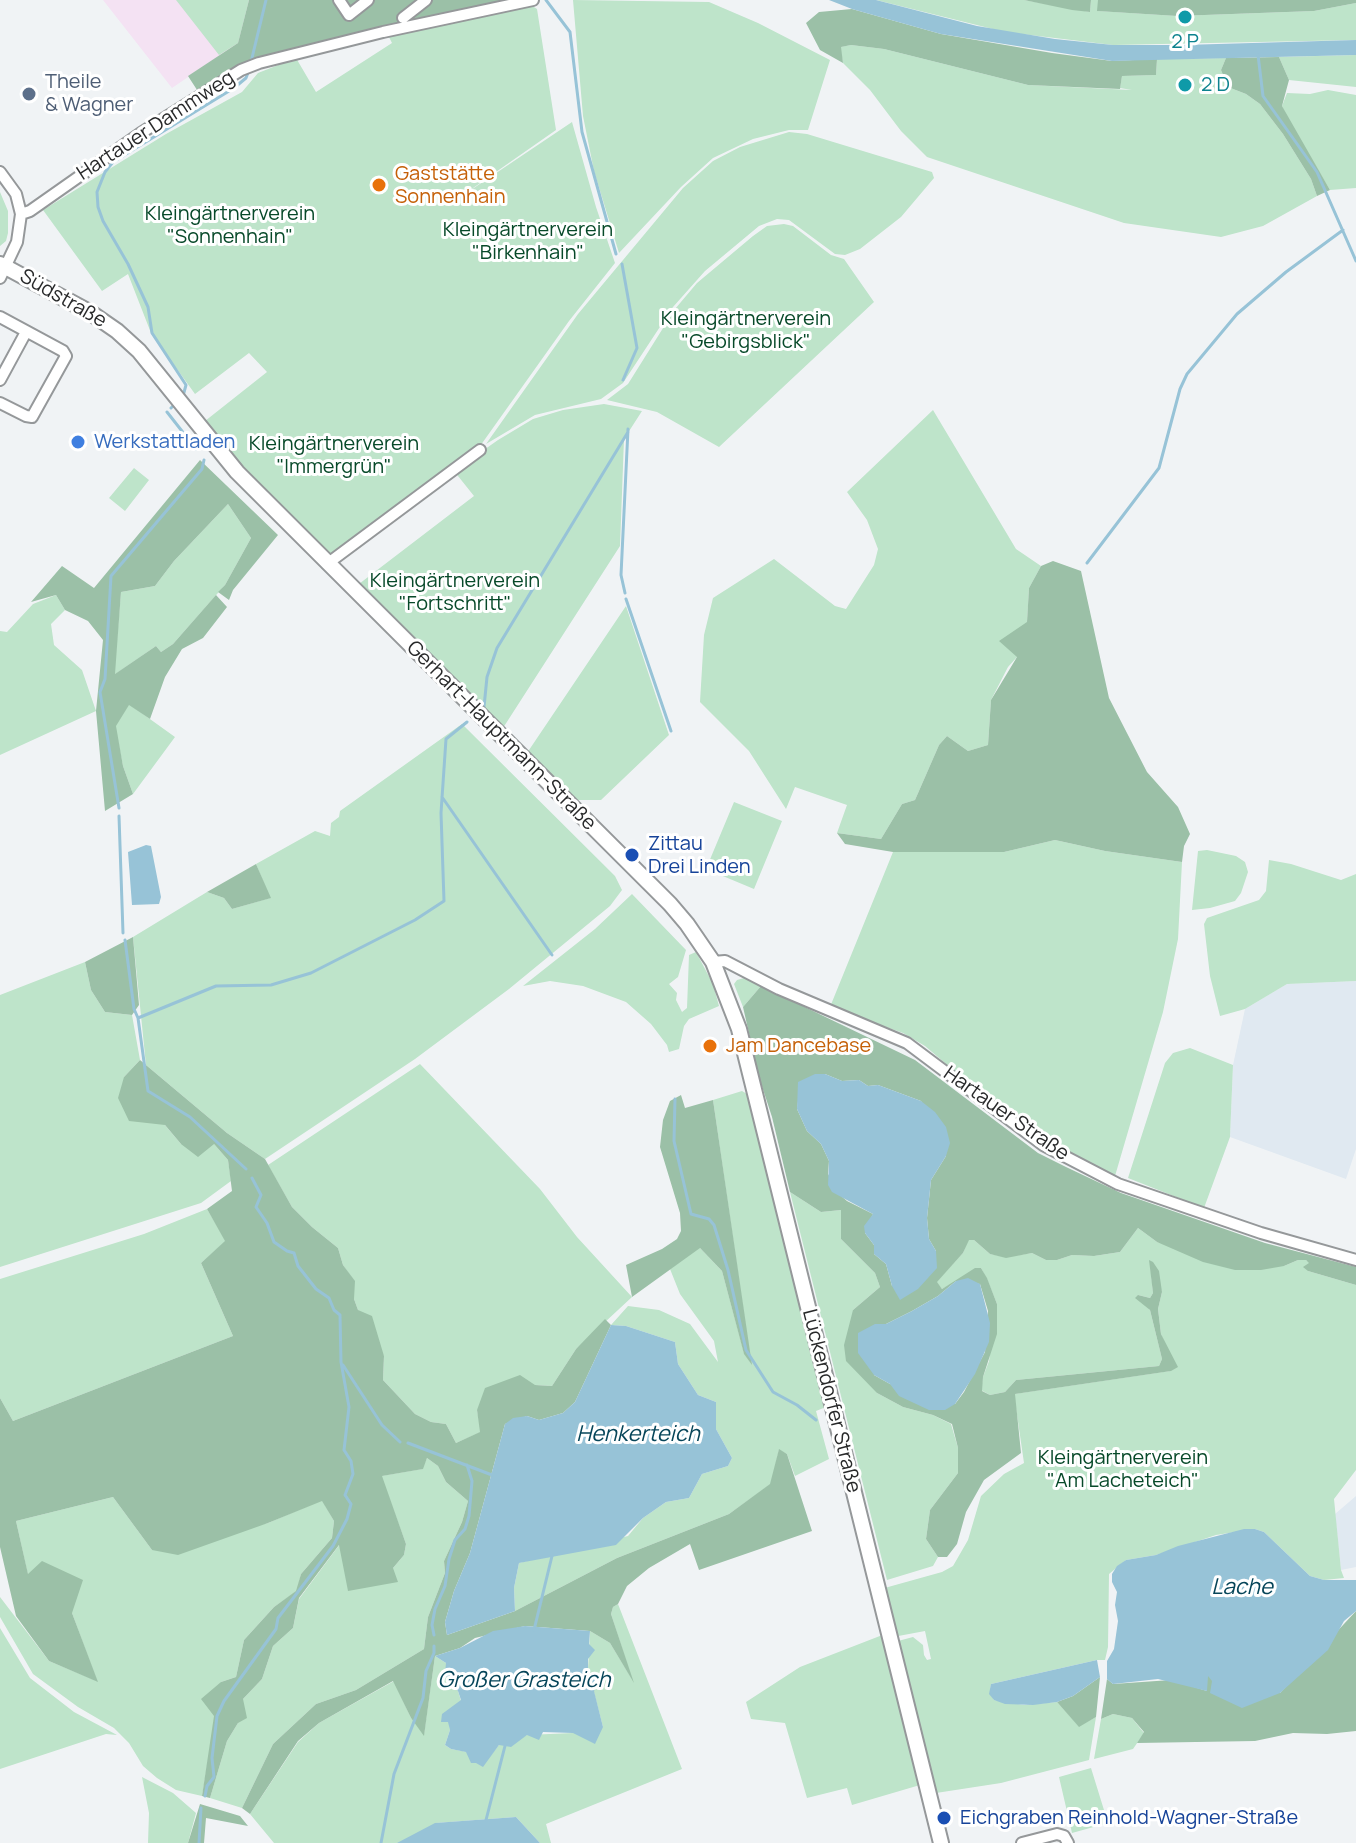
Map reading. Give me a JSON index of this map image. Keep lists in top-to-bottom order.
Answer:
{
  "streets": {
    "main road": ["Südstraße", "Gerhart-Hauptmann-Straße", "Lückendorfer Straße"],
    "street": ["Hartauer Dammweg", "Hartauer Straße"]
  },
  "crossings": [
    ["Südstraße", "Gerhart-Hauptmann-Straße"],
    ["Gerhart-Hauptmann-Straße", "Hartauer Straße"],
    ["Gerhart-Hauptmann-Straße", "Lückendorfer Straße"],
    ["Hartauer Straße", "Lückendorfer Straße"]
  ],
  "water": ["Henkerteich", "Lache", "Großer Grasteich"],
  "parks": [
    "Kleingärtnerverein \"Sonnenhain\"",
    "Kleingärtnerverein \"Birkenhain\"",
    "Kleingärtnerverein \"Gebirgsblick\"",
    "Kleingärtnerverein \"Immergrün\"",
    "Kleingärtnerverein \"Fortschritt\"",
    "Kleingärtnerverein \"Am Lacheteich\""
  ],
  "places": [
    "2 P",
    "2 D",
    "Theile & Wagner",
    "Gaststätte Sonnenhain",
    "Werkstattladen",
    "Zittau Drei Linden",
    "Jam Dancebase",
    "Eichgraben Reinhold-Wagner-Straße"
  ]
}
